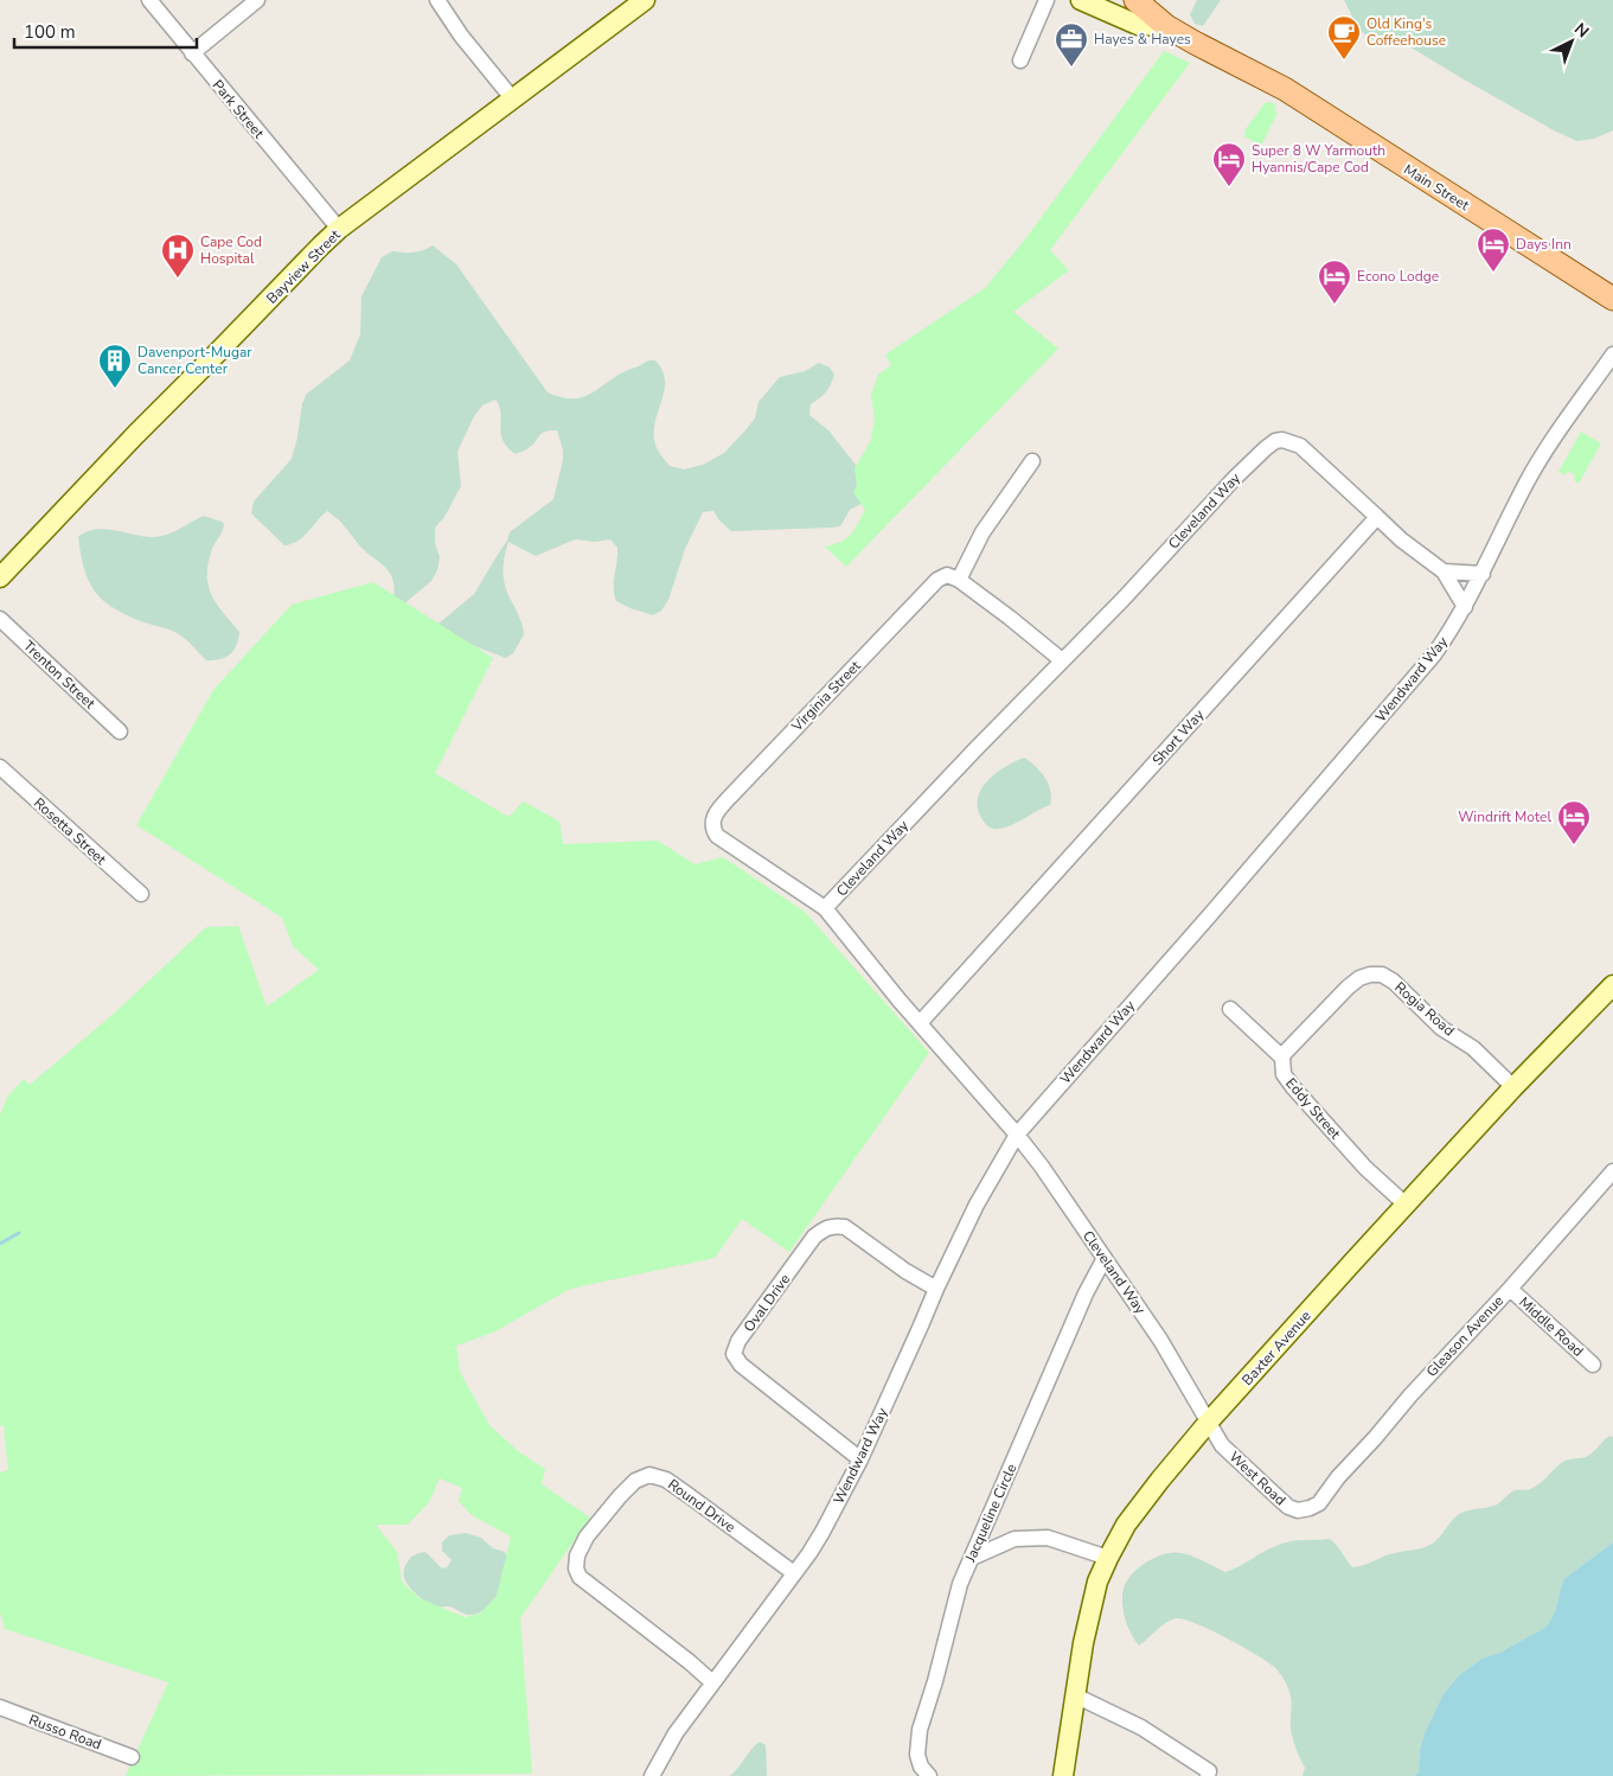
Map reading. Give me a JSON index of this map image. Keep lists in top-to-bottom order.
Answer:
{
  "streets": {
    "main road": ["Main Street"],
    "street": [
      "Park Street",
      "Bayview Street",
      "Cleveland Way",
      "Trenton Street",
      "Wendward Way",
      "Virginia Street",
      "Short Way",
      "Rosetta Street",
      "Rogia Road",
      "Eddy Street",
      "Oval Drive",
      "Middle Road",
      "Gleason Avenue",
      "Baxter Avenue",
      "West Road",
      "Round Drive",
      "Jacqueline Circle",
      "Russo Road"
    ]
  },
  "crossings": [
    ["Park Street", "Bayview Street"],
    ["Cleveland Way", "Wendward Way"],
    ["Cleveland Way", "Virginia Street"],
    ["Cleveland Way", "Short Way"],
    ["Cleveland Way", "Baxter Avenue"],
    ["Cleveland Way", "West Road"],
    ["Cleveland Way", "Jacqueline Circle"],
    ["Wendward Way", "Oval Drive"],
    ["Wendward Way", "Round Drive"],
    ["Rogia Road", "Eddy Street"],
    ["Rogia Road", "Baxter Avenue"],
    ["Eddy Street", "Baxter Avenue"],
    ["Middle Road", "Gleason Avenue"],
    ["Gleason Avenue", "West Road"],
    ["Baxter Avenue", "West Road"]
  ],
  "places": {
    "cafe": ["Old King's Coffeehouse"],
    "office": ["Hayes & Hayes"],
    "hotel": [
      "Super 8 W Yarmouth Hyannis/Cape Cod",
      "Days Inn",
      "Econo Lodge",
      "Windrift Motel"
    ],
    "hospital": ["Cape Cod Hospital"],
    "building": ["Davenport-Mugar Cancer Center"]
  },
  "scale_bar": "100 m",
  "north": "top right"
}
